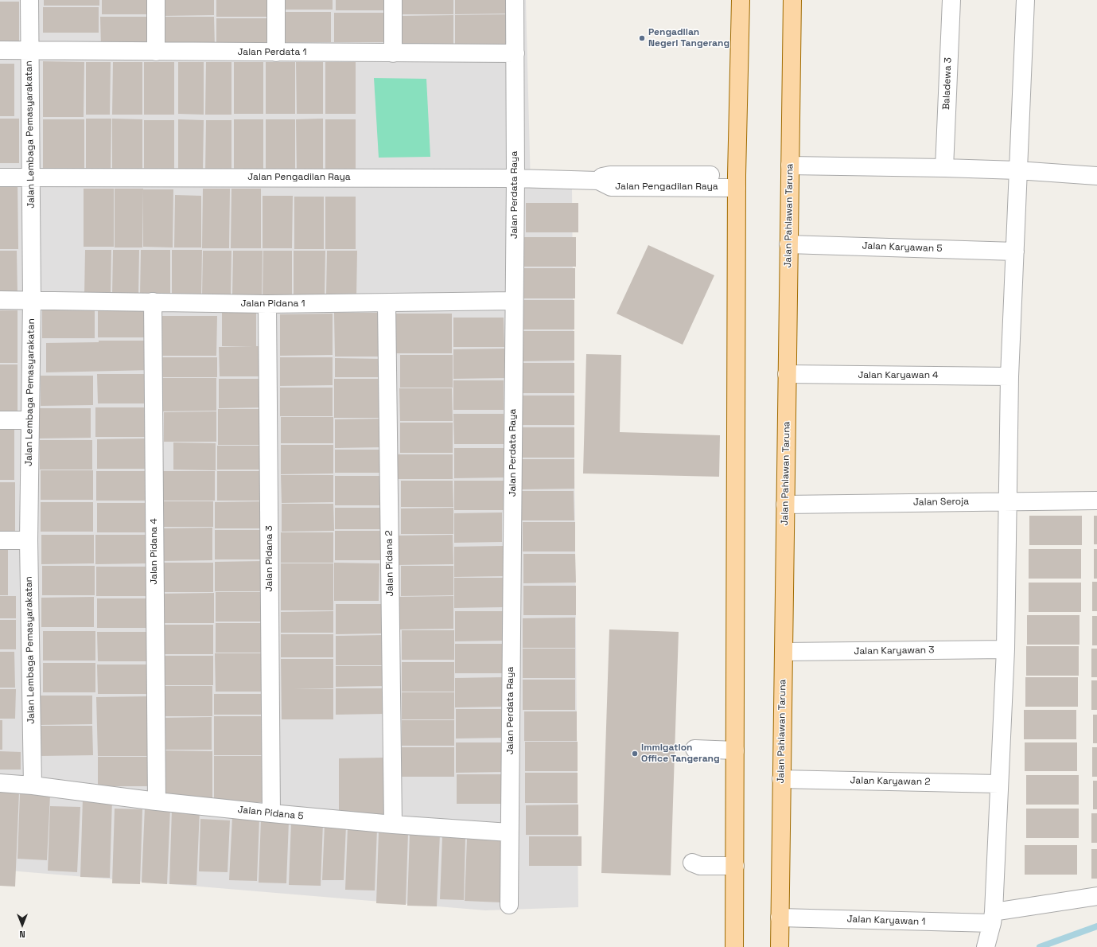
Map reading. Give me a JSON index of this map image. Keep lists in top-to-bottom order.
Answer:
{
  "streets": {
    "main road": ["Jalan Pahlawan Taruna"],
    "street": [
      "Jalan Perdata 1",
      "Baladewa 3",
      "Jalan Lembaga Pemasyarakatan",
      "Jalan Pengadilan Raya",
      "Jalan Perdata Raya",
      "Jalan Karyawan 5",
      "Jalan Pidana 1",
      "Jalan Karyawan 4",
      "Jalan Seroja",
      "Jalan Pidana 4",
      "Jalan Pidana 3",
      "Jalan Pidana 2",
      "Jalan Karyawan 3",
      "Jalan Karyawan 2",
      "Jalan Pidana 5",
      "Jalan Karyawan 1"
    ]
  },
  "crossings": [
    ["Jalan Perdata 1", "Jalan Lembaga Pemasyarakatan"],
    ["Jalan Perdata 1", "Jalan Perdata Raya"],
    ["Jalan Lembaga Pemasyarakatan", "Jalan Pengadilan Raya"],
    ["Jalan Lembaga Pemasyarakatan", "Jalan Pidana 1"],
    ["Jalan Lembaga Pemasyarakatan", "Jalan Pidana 5"],
    ["Jalan Pengadilan Raya", "Jalan Perdata Raya"],
    ["Jalan Perdata Raya", "Jalan Pidana 1"],
    ["Jalan Perdata Raya", "Jalan Pidana 5"],
    ["Jalan Pahlawan Taruna", "Jalan Karyawan 5"],
    ["Jalan Pahlawan Taruna", "Jalan Karyawan 4"],
    ["Jalan Pahlawan Taruna", "Jalan Seroja"],
    ["Jalan Pahlawan Taruna", "Jalan Karyawan 3"],
    ["Jalan Pahlawan Taruna", "Jalan Karyawan 2"],
    ["Jalan Pahlawan Taruna", "Jalan Karyawan 1"],
    ["Jalan Pidana 1", "Jalan Pidana 4"],
    ["Jalan Pidana 1", "Jalan Pidana 3"],
    ["Jalan Pidana 1", "Jalan Pidana 2"],
    ["Jalan Pidana 4", "Jalan Pidana 5"],
    ["Jalan Pidana 3", "Jalan Pidana 5"],
    ["Jalan Pidana 2", "Jalan Pidana 5"]
  ],
  "places": ["Pengadilan Negeri Tangerang", "Immigation Office Tangerang"],
  "north": "bottom"
}
